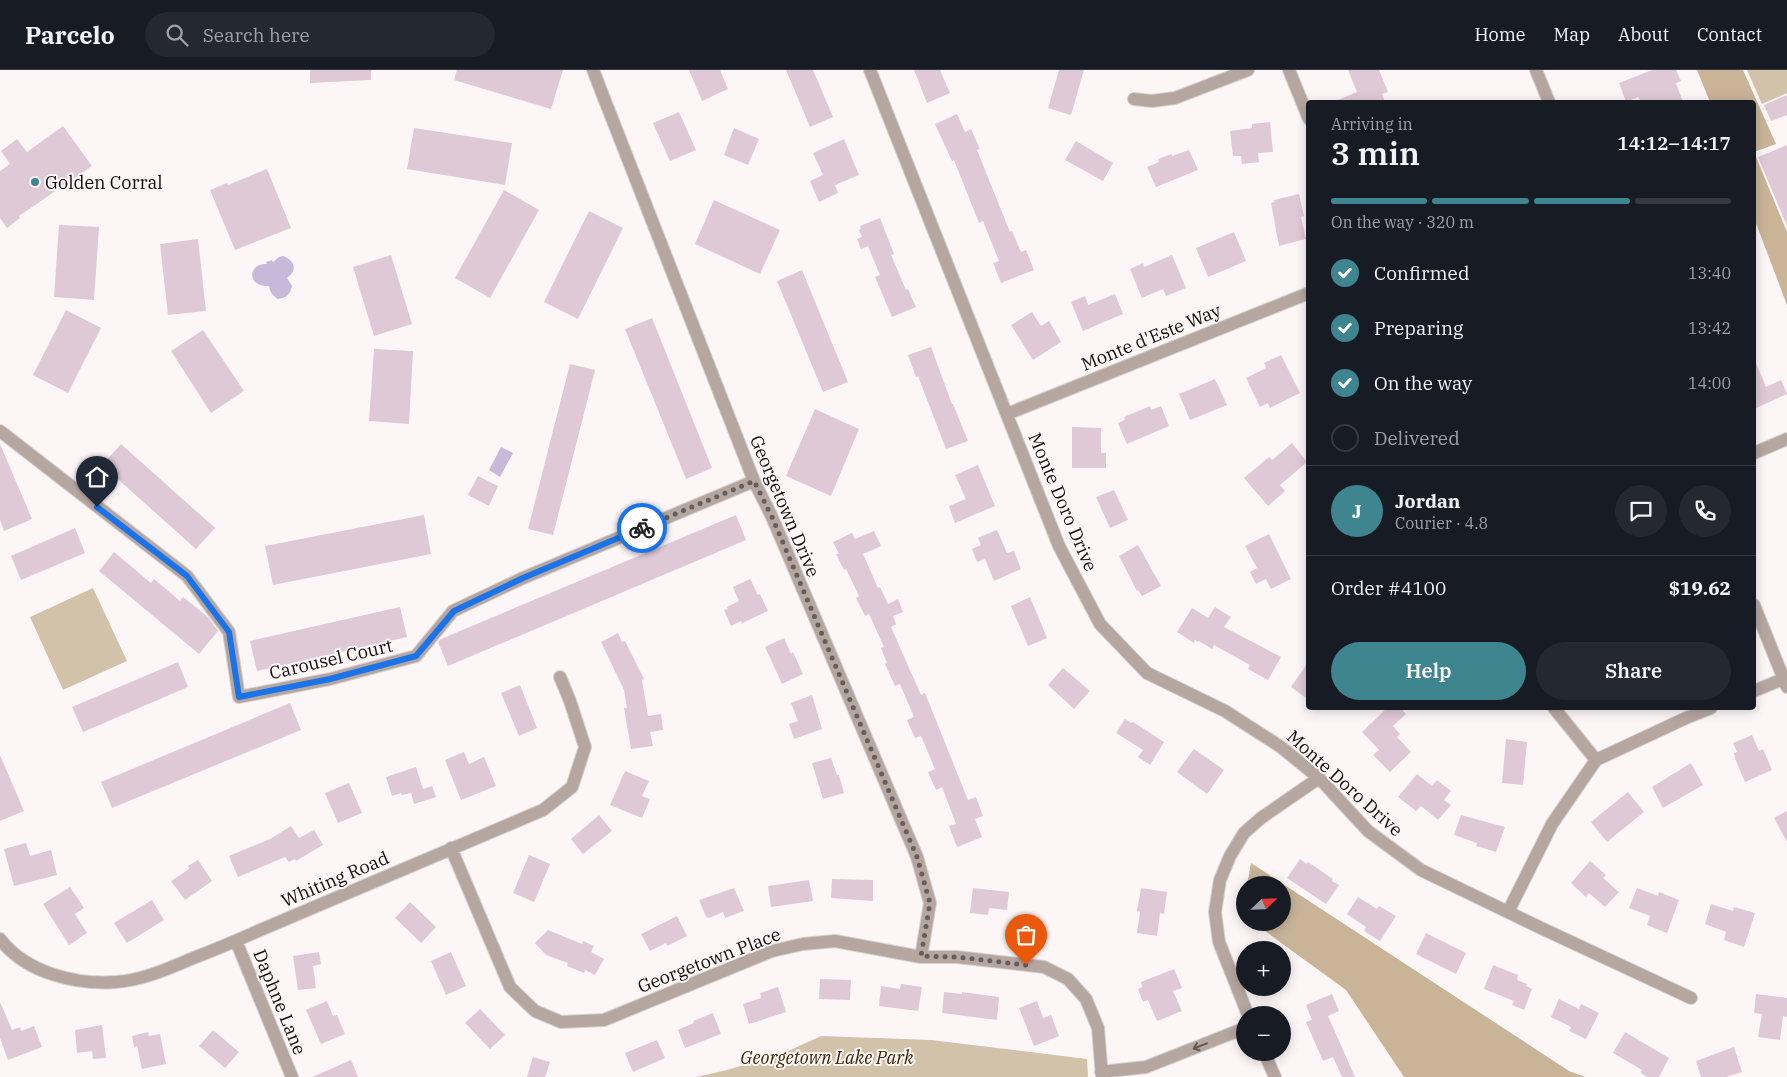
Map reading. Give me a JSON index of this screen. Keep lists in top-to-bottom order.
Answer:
{
  "streets": {
    "street": [
      "Monte d'Este Way",
      "Monte Doro Drive",
      "Georgetown Drive",
      "Carousel Court",
      "Whiting Road",
      "Georgetown Place",
      "Daphne Lane"
    ]
  },
  "crossings": [
    ["Monte d'Este Way", "Monte Doro Drive"],
    ["Georgetown Drive", "Carousel Court"],
    ["Georgetown Drive", "Georgetown Place"],
    ["Whiting Road", "Georgetown Place"],
    ["Whiting Road", "Daphne Lane"]
  ],
  "parks": ["Georgetown Lake Park"],
  "places": ["Golden Corral"],
  "north": "top right",
  "page": {
    "header": "Parcelo",
    "search": "Search here",
    "nav": [
      "Home",
      "Map",
      "About",
      "Contact"
    ],
    "heading": ["3 min", "Arriving in", "14:12–14:17"],
    "panel": [
      "Jordan",
      "Courier · 4.8",
      "Order #4100",
      "$19.62"
    ],
    "bar": "On the way · 320 m",
    "list": [
      ["Confirmed", "13:40"],
      ["Preparing", "13:42"],
      ["On the way", "14:00"],
      "Delivered"
    ],
    "round": "J",
    "buttons": ["Help", "Share"],
    "map_buttons": ["+", "−"]
  }
}
